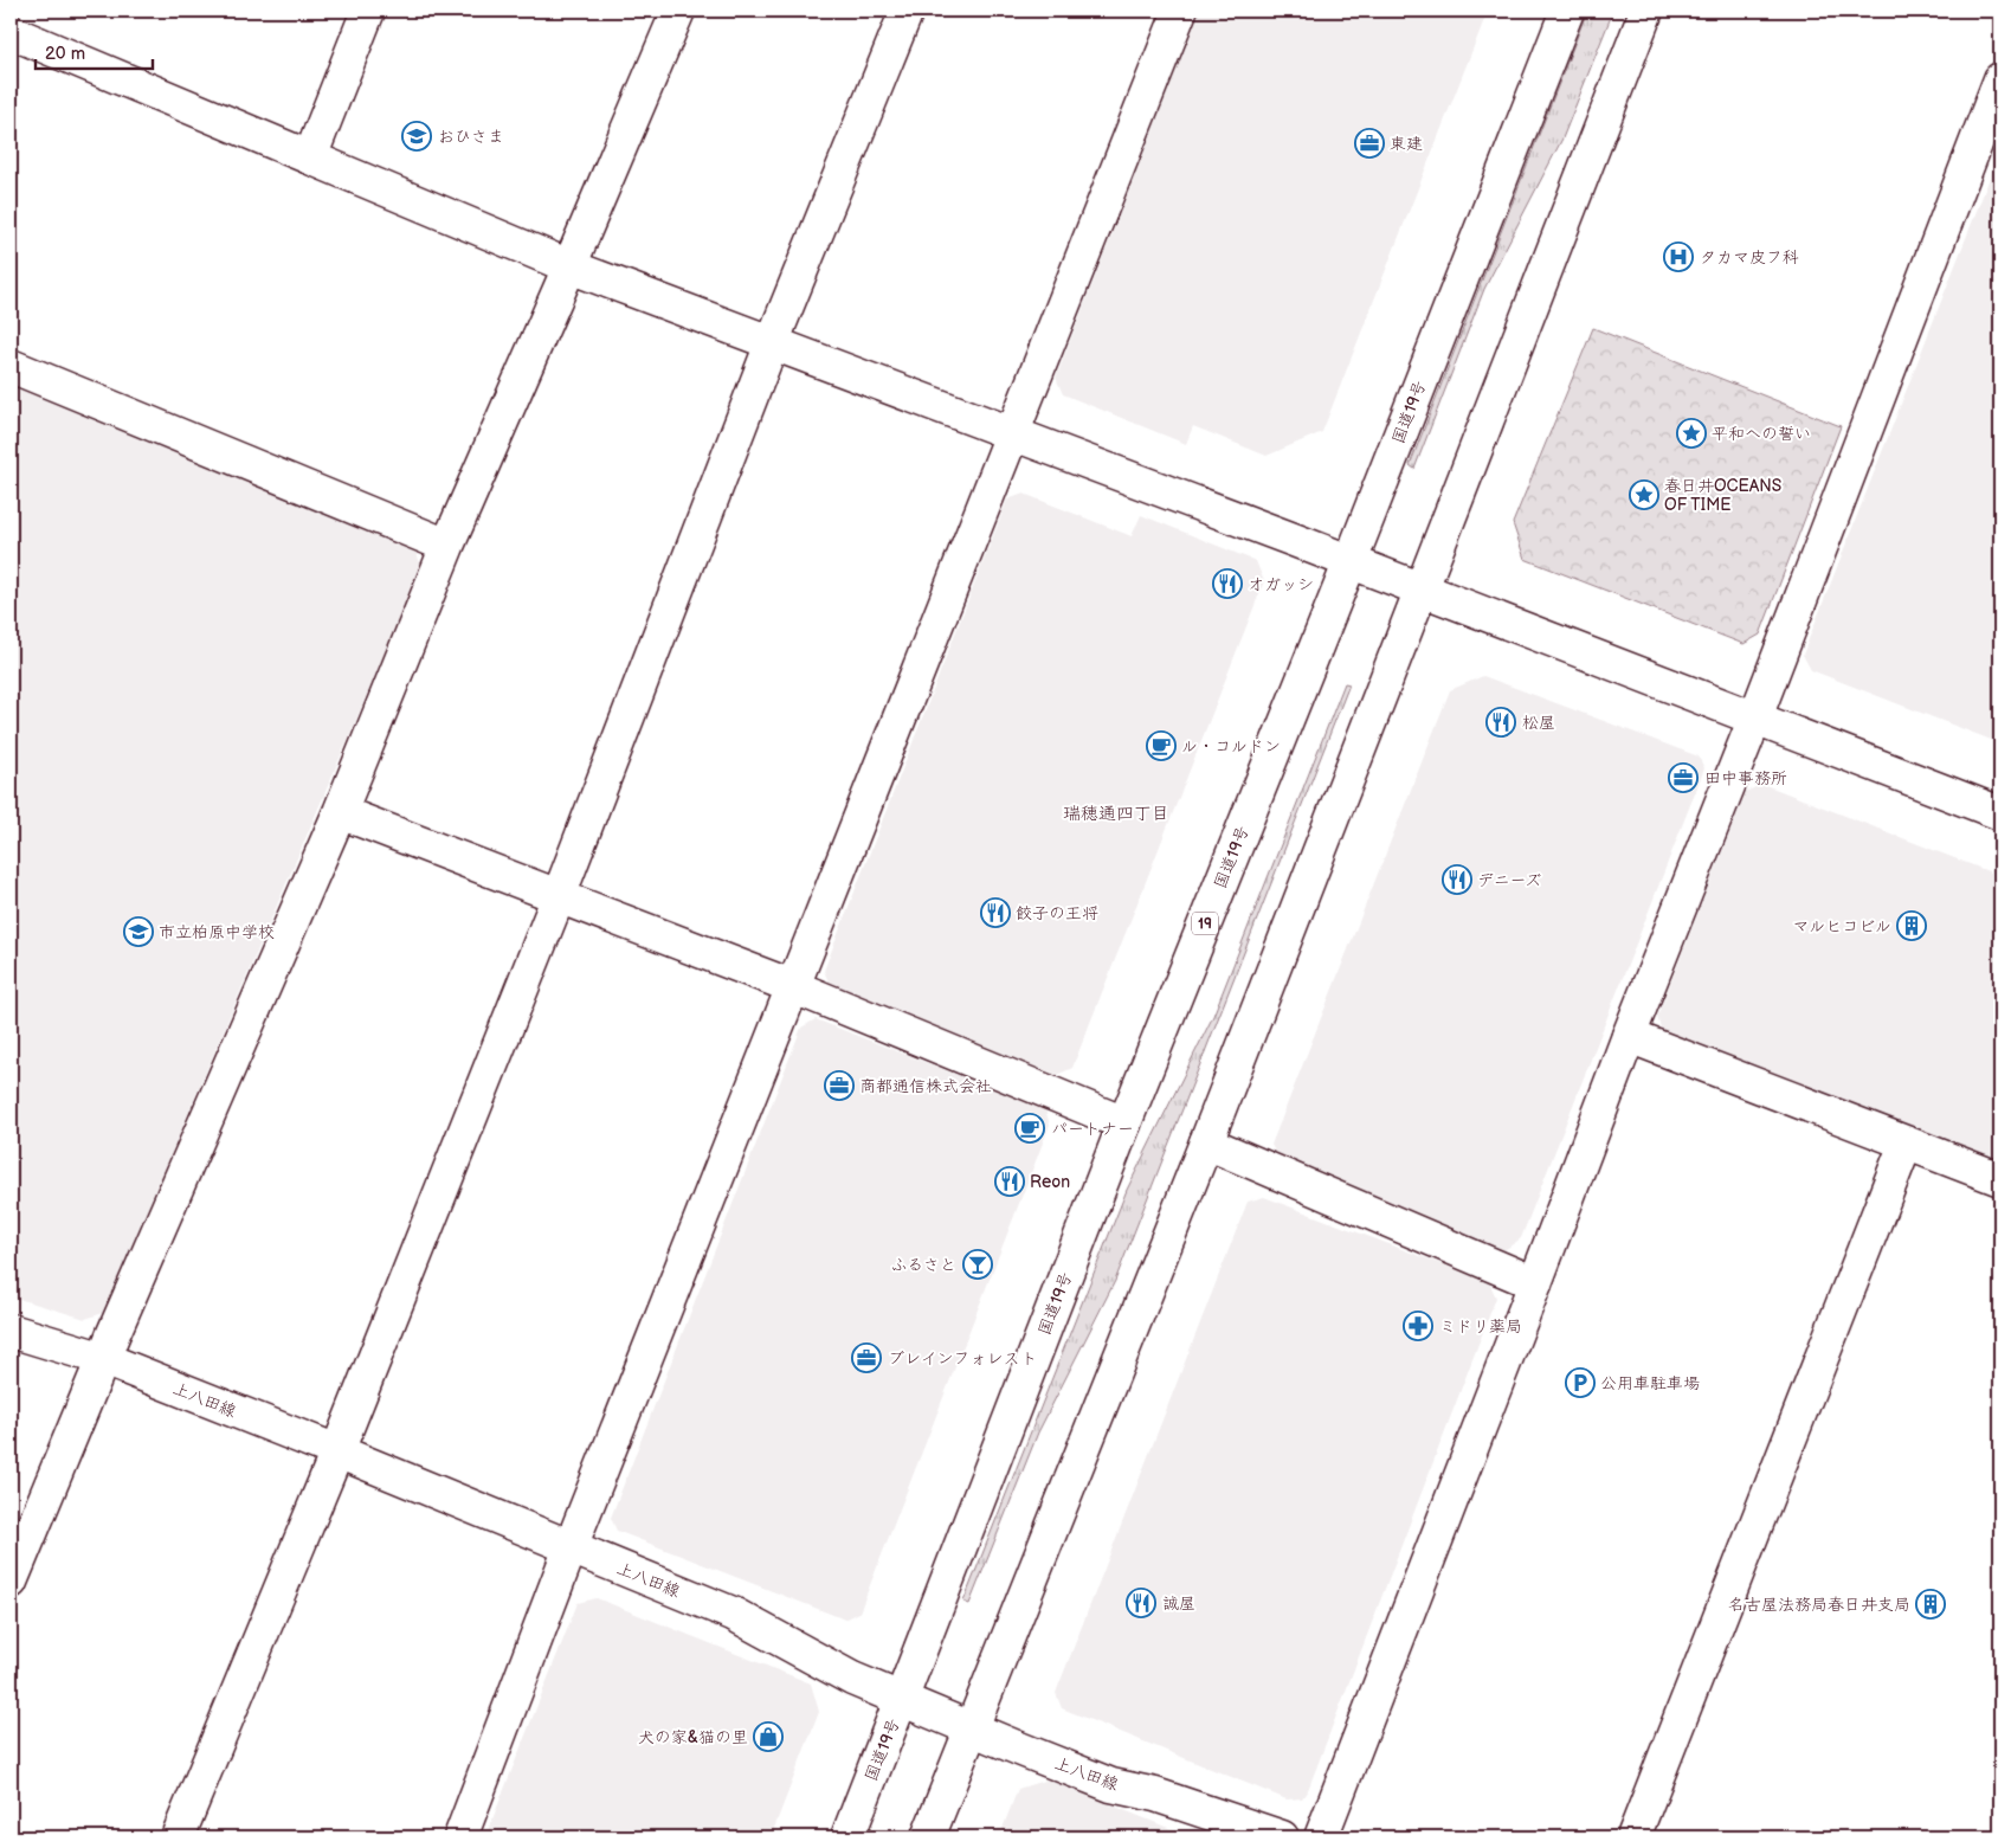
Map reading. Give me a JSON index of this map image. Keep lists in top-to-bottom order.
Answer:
{
  "streets": {
    "main road": ["国道19号", "19", "上八田線"]
  },
  "crossings": [
    ["国道19号", "上八田線"]
  ],
  "districts": ["瑞穂通四丁目"],
  "places": {
    "school or university": ["おひさま", "市立柏原中学校"],
    "office": [
      "東建",
      "田中事務所",
      "商都通信株式会社",
      "ブレインフォレスト"
    ],
    "hospital": ["タカマ皮フ科"],
    "place": ["平和への誓い", "春日井OCEANS OF TIME"],
    "restaurant": [
      "オガッシ",
      "松屋",
      "デニーズ",
      "餃子の王将",
      "Reon",
      "誠屋"
    ],
    "cafe": ["ル・コルドン", "パートナー"],
    "building": ["マルヒコビル", "名古屋法務局春日井支局"],
    "bar": ["ふるさと"],
    "pharmacy": ["ミドリ薬局"],
    "parking": ["公用車駐車場"],
    "shop": ["犬の家&猫の里"]
  },
  "scale_bar": "20 m"
}
